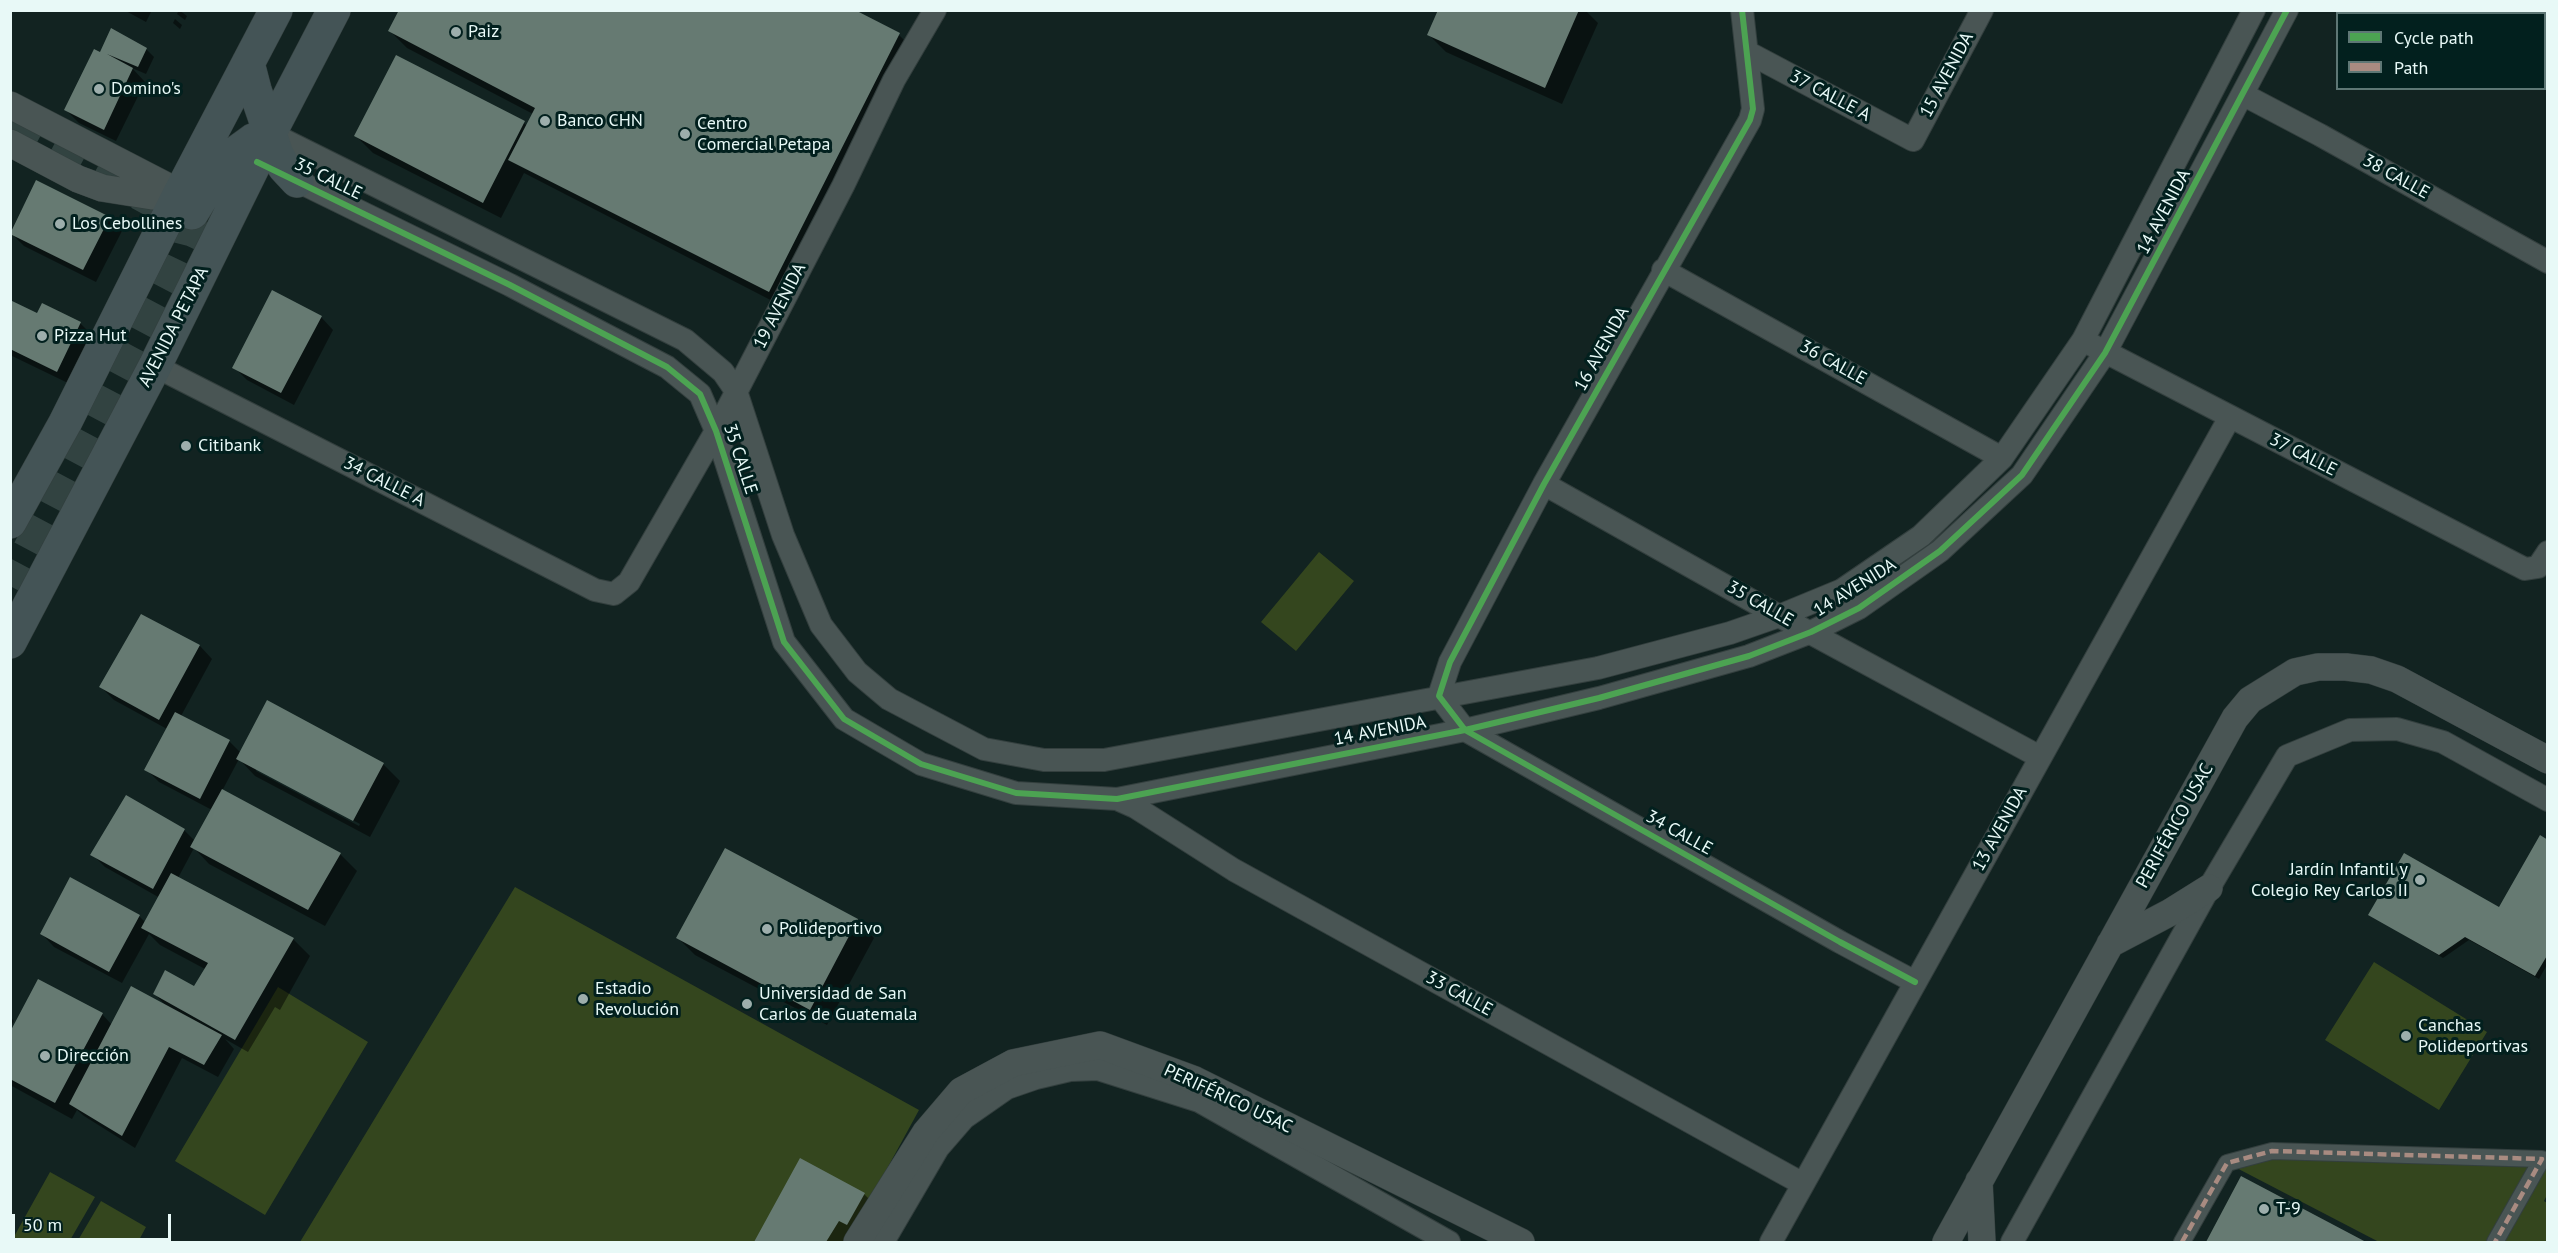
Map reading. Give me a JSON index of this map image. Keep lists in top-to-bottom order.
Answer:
{
  "streets": {
    "main road": ["AVENIDA PETAPA"],
    "street": [
      "15 AVENIDA",
      "37 CALLE A",
      "38 CALLE",
      "35 CALLE",
      "14 AVENIDA",
      "19 AVENIDA",
      "16 AVENIDA",
      "36 CALLE",
      "37 CALLE",
      "34 CALLE A",
      "PERIFÉRICO USAC",
      "13 AVENIDA",
      "34 CALLE",
      "33 CALLE"
    ]
  },
  "crossings": [
    ["15 AVENIDA", "37 CALLE A"],
    ["37 CALLE A", "16 AVENIDA"],
    ["38 CALLE", "14 AVENIDA"],
    ["35 CALLE", "14 AVENIDA"],
    ["35 CALLE", "19 AVENIDA"],
    ["35 CALLE", "AVENIDA PETAPA"],
    ["35 CALLE", "16 AVENIDA"],
    ["35 CALLE", "13 AVENIDA"],
    ["35 CALLE", "33 CALLE"],
    ["14 AVENIDA", "16 AVENIDA"],
    ["14 AVENIDA", "36 CALLE"],
    ["14 AVENIDA", "37 CALLE"],
    ["14 AVENIDA", "34 CALLE"],
    ["14 AVENIDA", "33 CALLE"],
    ["19 AVENIDA", "34 CALLE A"],
    ["AVENIDA PETAPA", "34 CALLE A"],
    ["16 AVENIDA", "36 CALLE"],
    ["16 AVENIDA", "34 CALLE"],
    ["37 CALLE", "13 AVENIDA"],
    ["13 AVENIDA", "34 CALLE"],
    ["13 AVENIDA", "33 CALLE"]
  ],
  "places": [
    "Paiz",
    "Domino's",
    "Banco CHN",
    "Centro Comercial Petapa",
    "Los Cebollines",
    "Pizza Hut",
    "Citibank",
    "Jardín Infantil y Colegio Rey Carlos II",
    "Polideportivo",
    "Estadio Revolución",
    "Universidad de San Carlos de Guatemala",
    "Canchas Polideportivas",
    "Dirección",
    "T-9"
  ],
  "legend": ["Cycle path", "Path"],
  "scale_bar": "50 m"
}
